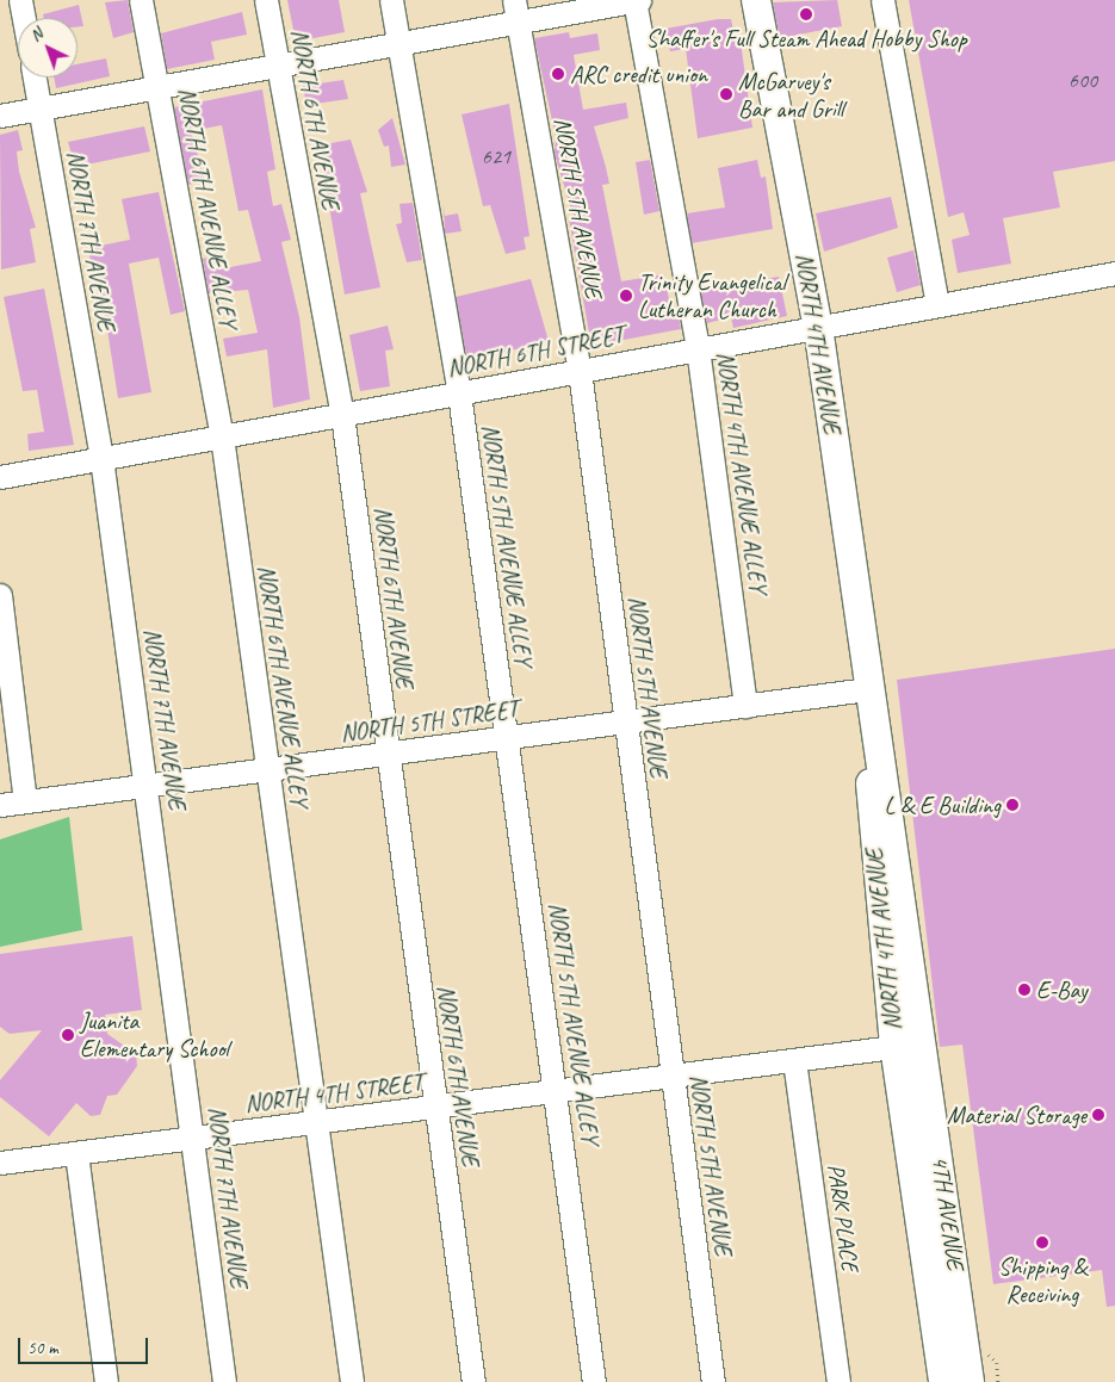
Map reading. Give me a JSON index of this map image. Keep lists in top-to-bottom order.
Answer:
{
  "streets": {
    "main road": ["NORTH 4TH AVENUE", "4TH AVENUE"],
    "street": [
      "NORTH 6TH AVENUE",
      "NORTH 6TH AVENUE ALLEY",
      "NORTH 5TH AVENUE",
      "NORTH 7TH AVENUE",
      "NORTH 6TH STREET",
      "NORTH 4TH AVENUE ALLEY",
      "NORTH 5TH AVENUE ALLEY",
      "NORTH 5TH STREET",
      "NORTH 4TH STREET",
      "PARK PLACE"
    ]
  },
  "crossings": [
    ["NORTH 6TH AVENUE", "NORTH 6TH STREET"],
    ["NORTH 6TH AVENUE", "NORTH 5TH STREET"],
    ["NORTH 6TH AVENUE", "NORTH 4TH STREET"],
    ["NORTH 6TH AVENUE ALLEY", "NORTH 6TH STREET"],
    ["NORTH 6TH AVENUE ALLEY", "NORTH 5TH STREET"],
    ["NORTH 6TH AVENUE ALLEY", "NORTH 4TH STREET"],
    ["NORTH 5TH AVENUE", "NORTH 6TH STREET"],
    ["NORTH 5TH AVENUE", "NORTH 5TH STREET"],
    ["NORTH 5TH AVENUE", "NORTH 4TH STREET"],
    ["NORTH 7TH AVENUE", "NORTH 6TH STREET"],
    ["NORTH 7TH AVENUE", "NORTH 5TH STREET"],
    ["NORTH 7TH AVENUE", "NORTH 4TH STREET"],
    ["NORTH 4TH AVENUE", "NORTH 6TH STREET"],
    ["NORTH 4TH AVENUE", "NORTH 5TH STREET"],
    ["NORTH 4TH AVENUE", "NORTH 4TH STREET"],
    ["NORTH 4TH AVENUE", "4TH AVENUE"],
    ["NORTH 6TH STREET", "NORTH 4TH AVENUE ALLEY"],
    ["NORTH 6TH STREET", "NORTH 5TH AVENUE ALLEY"],
    ["NORTH 4TH AVENUE ALLEY", "NORTH 5TH STREET"],
    ["NORTH 5TH AVENUE ALLEY", "NORTH 5TH STREET"],
    ["NORTH 5TH AVENUE ALLEY", "NORTH 4TH STREET"],
    ["NORTH 4TH STREET", "4TH AVENUE"],
    ["NORTH 4TH STREET", "PARK PLACE"]
  ],
  "places": [
    "Shaffer's Full Steam Ahead Hobby Shop",
    "ARC credit union",
    "McGarvey's Bar and Grill",
    "Trinity Evangelical Lutheran Church",
    "L & E Building",
    "E-Bay",
    "Juanita Elementary School",
    "Material Storage",
    "Shipping & Receiving"
  ],
  "house_numbers": ["600", "621"],
  "scale_bar": "50 m",
  "north": "top left"
}
